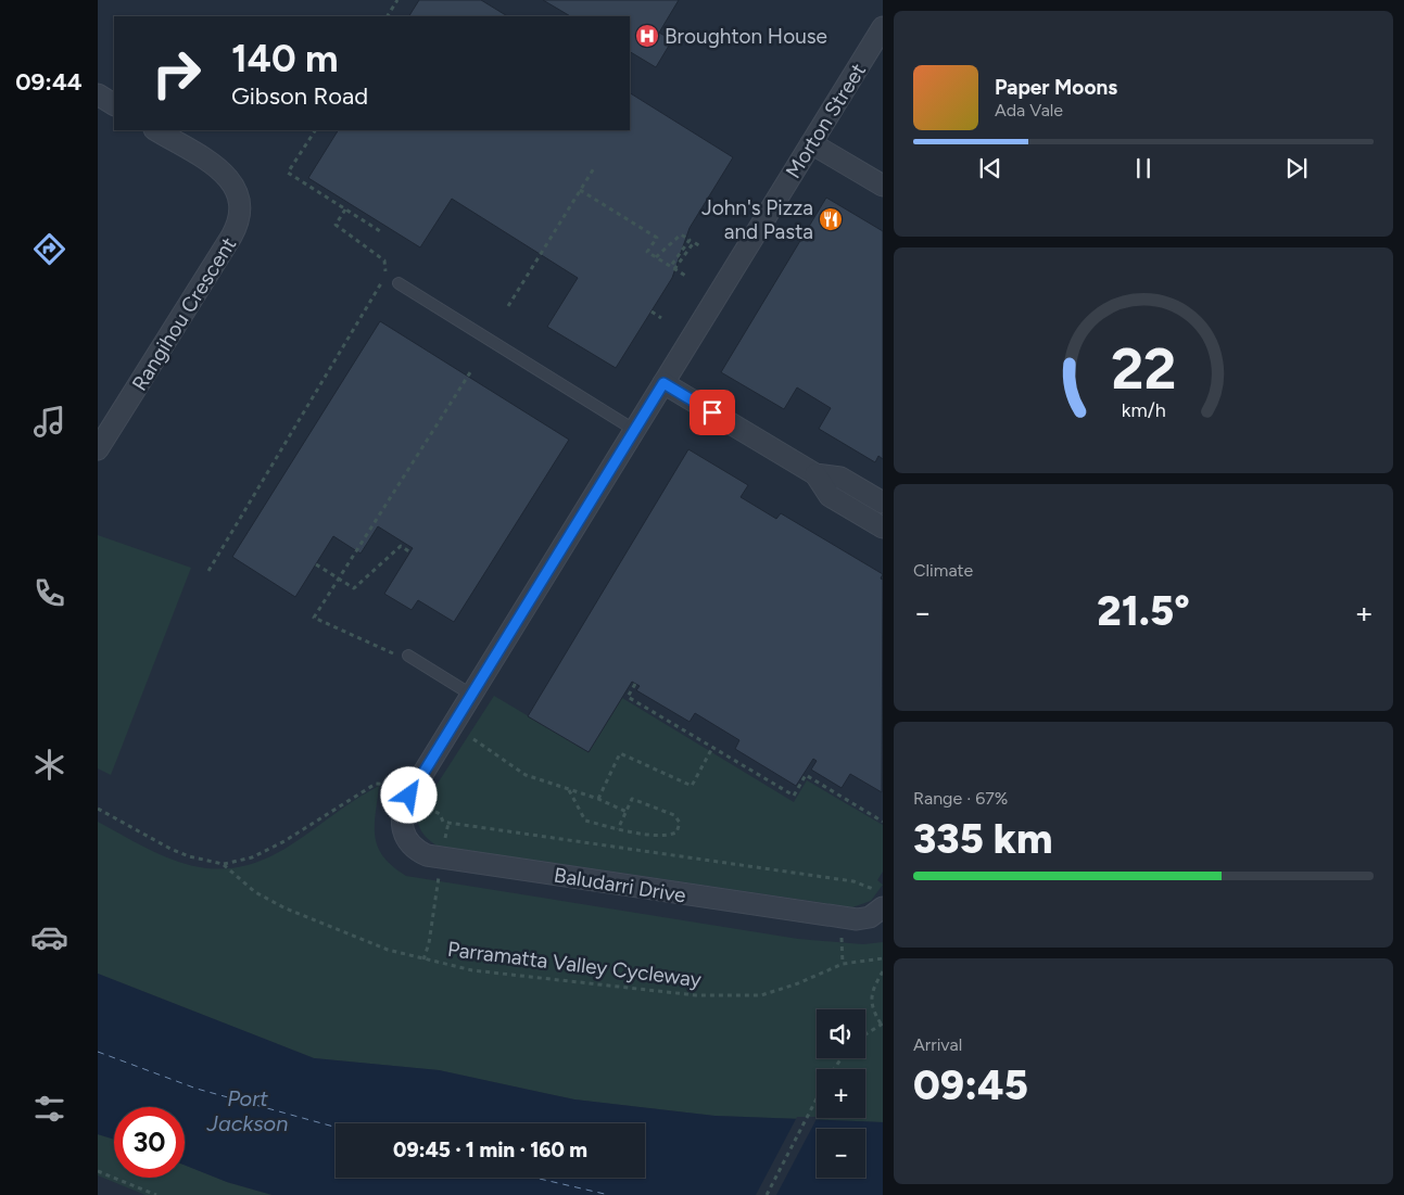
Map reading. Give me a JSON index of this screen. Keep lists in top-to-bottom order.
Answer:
{
  "streets": {
    "street": ["Morton Street", "Rangihou Crescent", "Baludarri Drive"],
    "path": ["Parramatta Valley Cycleway"]
  },
  "crossings": [
    ["Morton Street", "Baludarri Drive"]
  ],
  "water": ["Port Jackson"],
  "places": {
    "hospital": ["Broughton House"],
    "restaurant": ["John's Pizza and Pasta"]
  },
  "page": {
    "tabs": "09:44",
    "turn": ["140 m", "Gibson Road"],
    "song": ["Paper Moons", "Ada Vale"],
    "tile": [
      "Climate",
      ["Range · 67%", "335 km"],
      ["Arrival", "09:45"]
    ],
    "heat": ["−", "21.5°", "+"],
    "map_buttons": ["+", "−"],
    "limit": "30",
    "trip": "09:45 · 1 min · 160 m",
    "gauge": ["22", "km/h"]
  }
}
